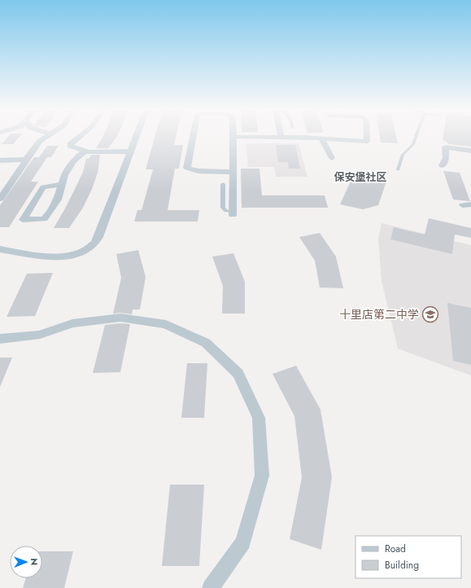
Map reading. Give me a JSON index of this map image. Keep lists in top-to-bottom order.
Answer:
{
  "districts": ["保安堡社区"],
  "places": {
    "school or university": ["十里店第二中学"]
  },
  "legend": ["Road", "Building"],
  "north": "right"
}
